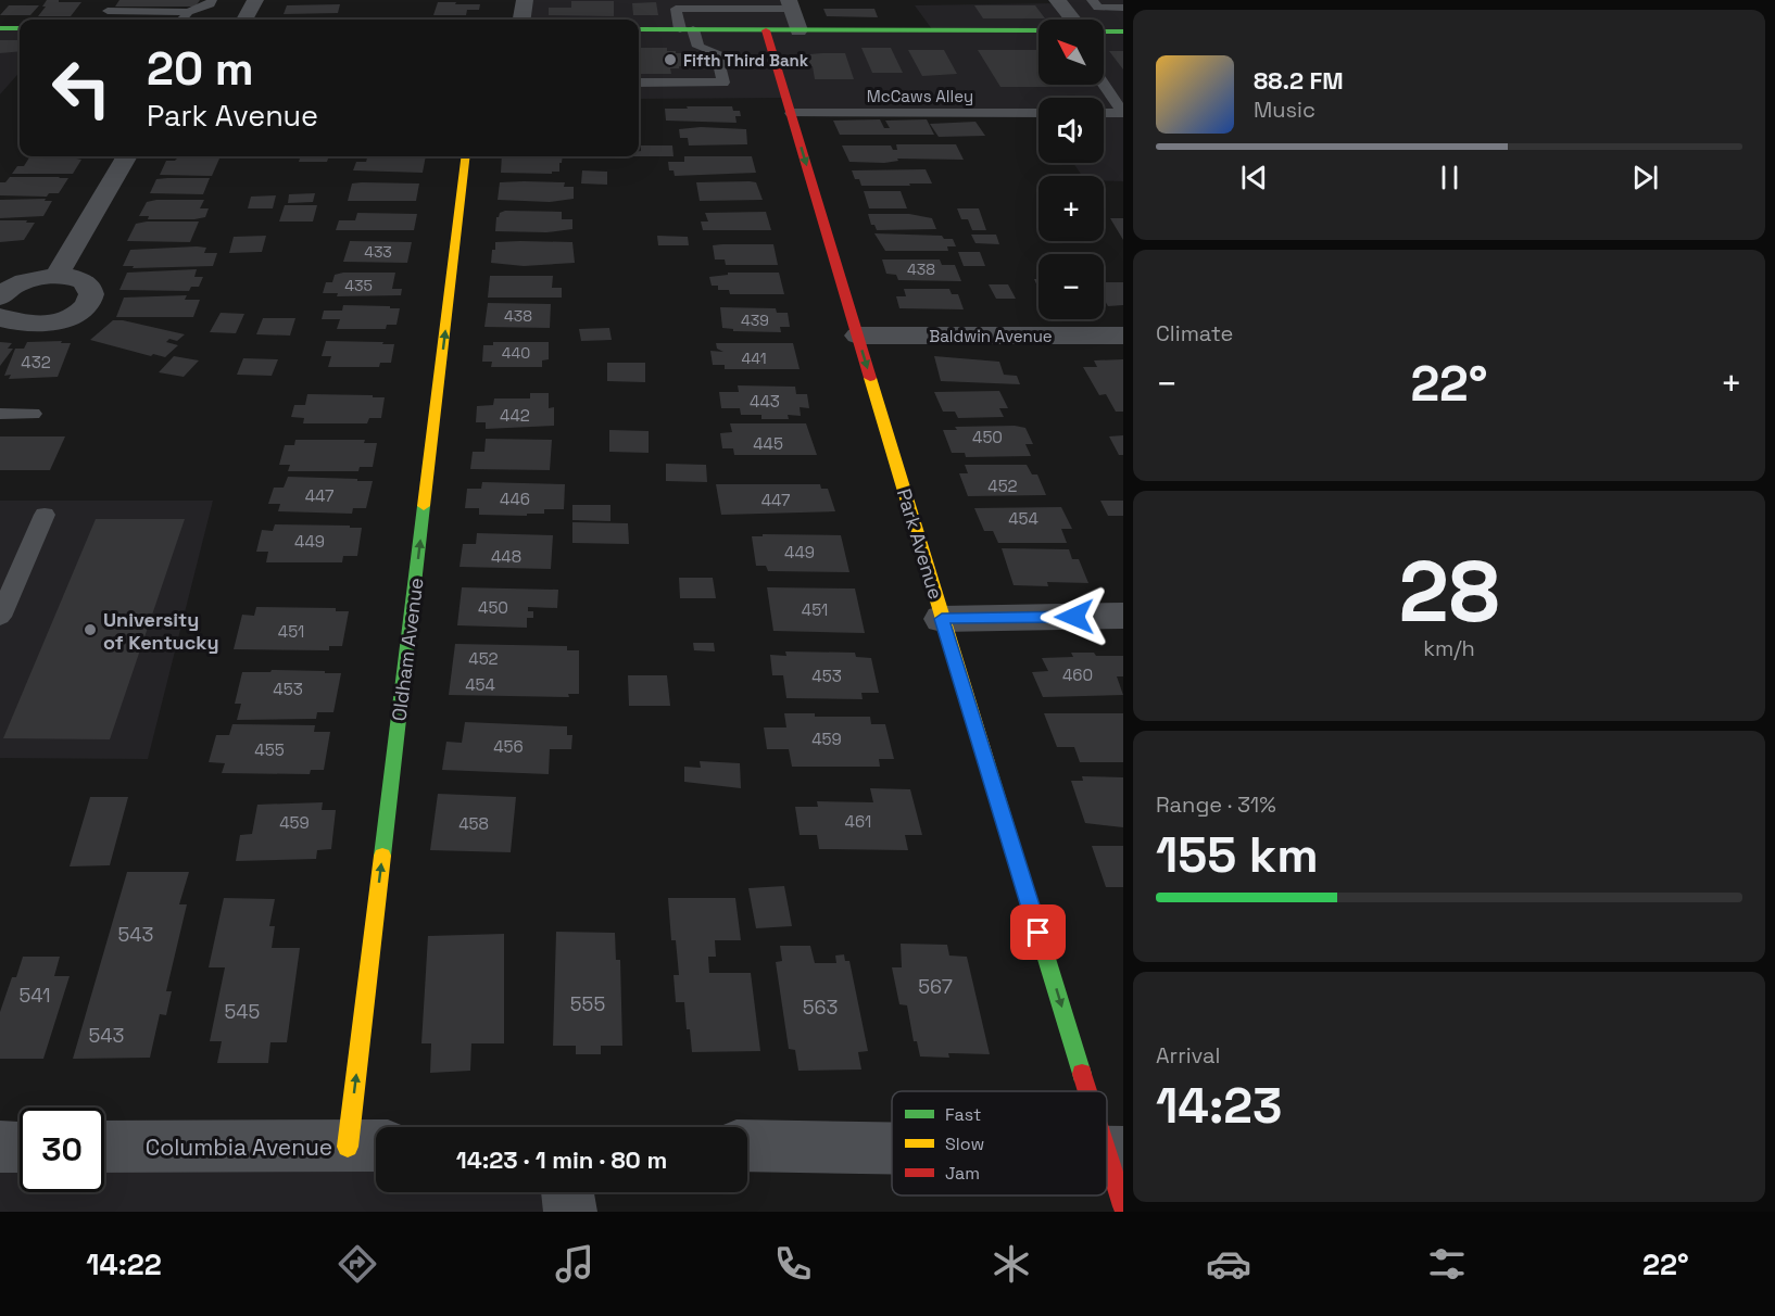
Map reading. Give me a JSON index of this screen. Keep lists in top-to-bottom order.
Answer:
{
  "streets": {
    "street": [
      "Baldwin Avenue",
      "Park Avenue",
      "Oldham Avenue",
      "Columbia Avenue"
    ],
    "lane": ["McCaws Alley"]
  },
  "crossings": [
    ["McCaws Alley", "Park Avenue"],
    ["Baldwin Avenue", "Park Avenue"],
    ["Oldham Avenue", "Columbia Avenue"]
  ],
  "one_way": ["Park Avenue", "Oldham Avenue"],
  "places": ["Fifth Third Bank", "University of Kentucky"],
  "house_numbers": [
    "433",
    "438",
    "435",
    "438",
    "439",
    "440",
    "441",
    "432",
    "443",
    "442",
    "450",
    "445",
    "452",
    "447",
    "446",
    "447",
    "454",
    "449",
    "449",
    "448",
    "450",
    "451",
    "451",
    "452",
    "460",
    "453",
    "454",
    "453",
    "459",
    "456",
    "455",
    "461",
    "459",
    "458",
    "543",
    "567",
    "541",
    "555",
    "563",
    "545",
    "543"
  ],
  "legend": ["Fast", "Slow", "Jam"],
  "north": "top left",
  "page": {
    "map_buttons": ["+", "−"],
    "turn": ["20 m", "Park Avenue"],
    "song": ["88.2 FM", "Music"],
    "tile": [
      "Climate",
      ["28", "km/h"],
      ["Range · 31%", "155 km"],
      ["Arrival", "14:23"]
    ],
    "heat": ["−", "22°", "+"],
    "limit": "30",
    "trip": "14:23 · 1 min · 80 m",
    "tabs": ["14:22", "22°"]
  }
}
